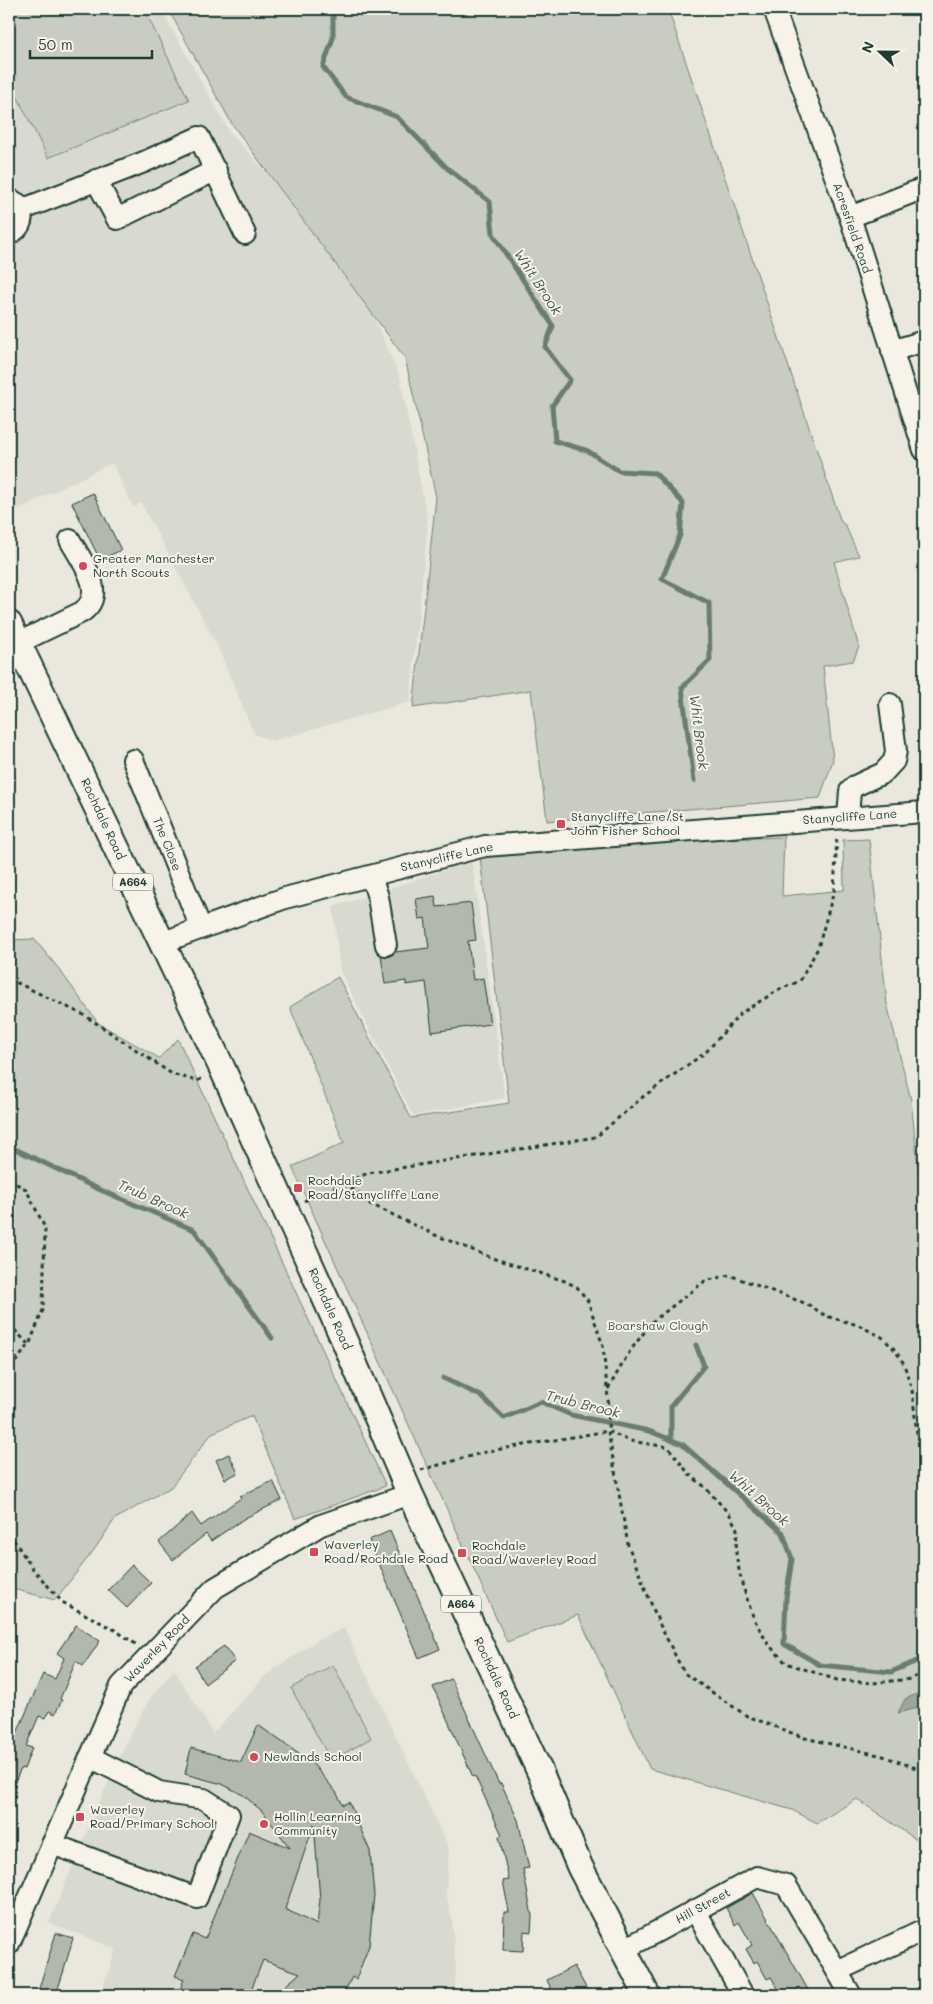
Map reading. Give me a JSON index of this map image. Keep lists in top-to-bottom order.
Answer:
{
  "streets": {
    "main road": ["Rochdale Road", "A664"],
    "street": [
      "Acresfield Road",
      "Stanycliffe Lane",
      "The Close",
      "Waverley Road",
      "Hill Street"
    ]
  },
  "crossings": [
    ["Stanycliffe Lane", "Rochdale Road"],
    ["Stanycliffe Lane", "The Close"],
    ["Rochdale Road", "Waverley Road"],
    ["Rochdale Road", "Hill Street"]
  ],
  "water": ["Whit Brook", "Trub Brook"],
  "parks": ["Boarshaw Clough"],
  "places": {
    "other": ["Greater Manchester North Scouts", "Newlands School", "Hollin Learning Community"],
    "transit": [
      "Stanycliffe Lane/St John Fisher School",
      "Rochdale Road/Stanycliffe Lane",
      "Waverley Road/Rochdale Road",
      "Rochdale Road/Waverley Road",
      "Waverley Road/Primary School"
    ]
  },
  "scale_bar": "50 m",
  "north": "left"
}
